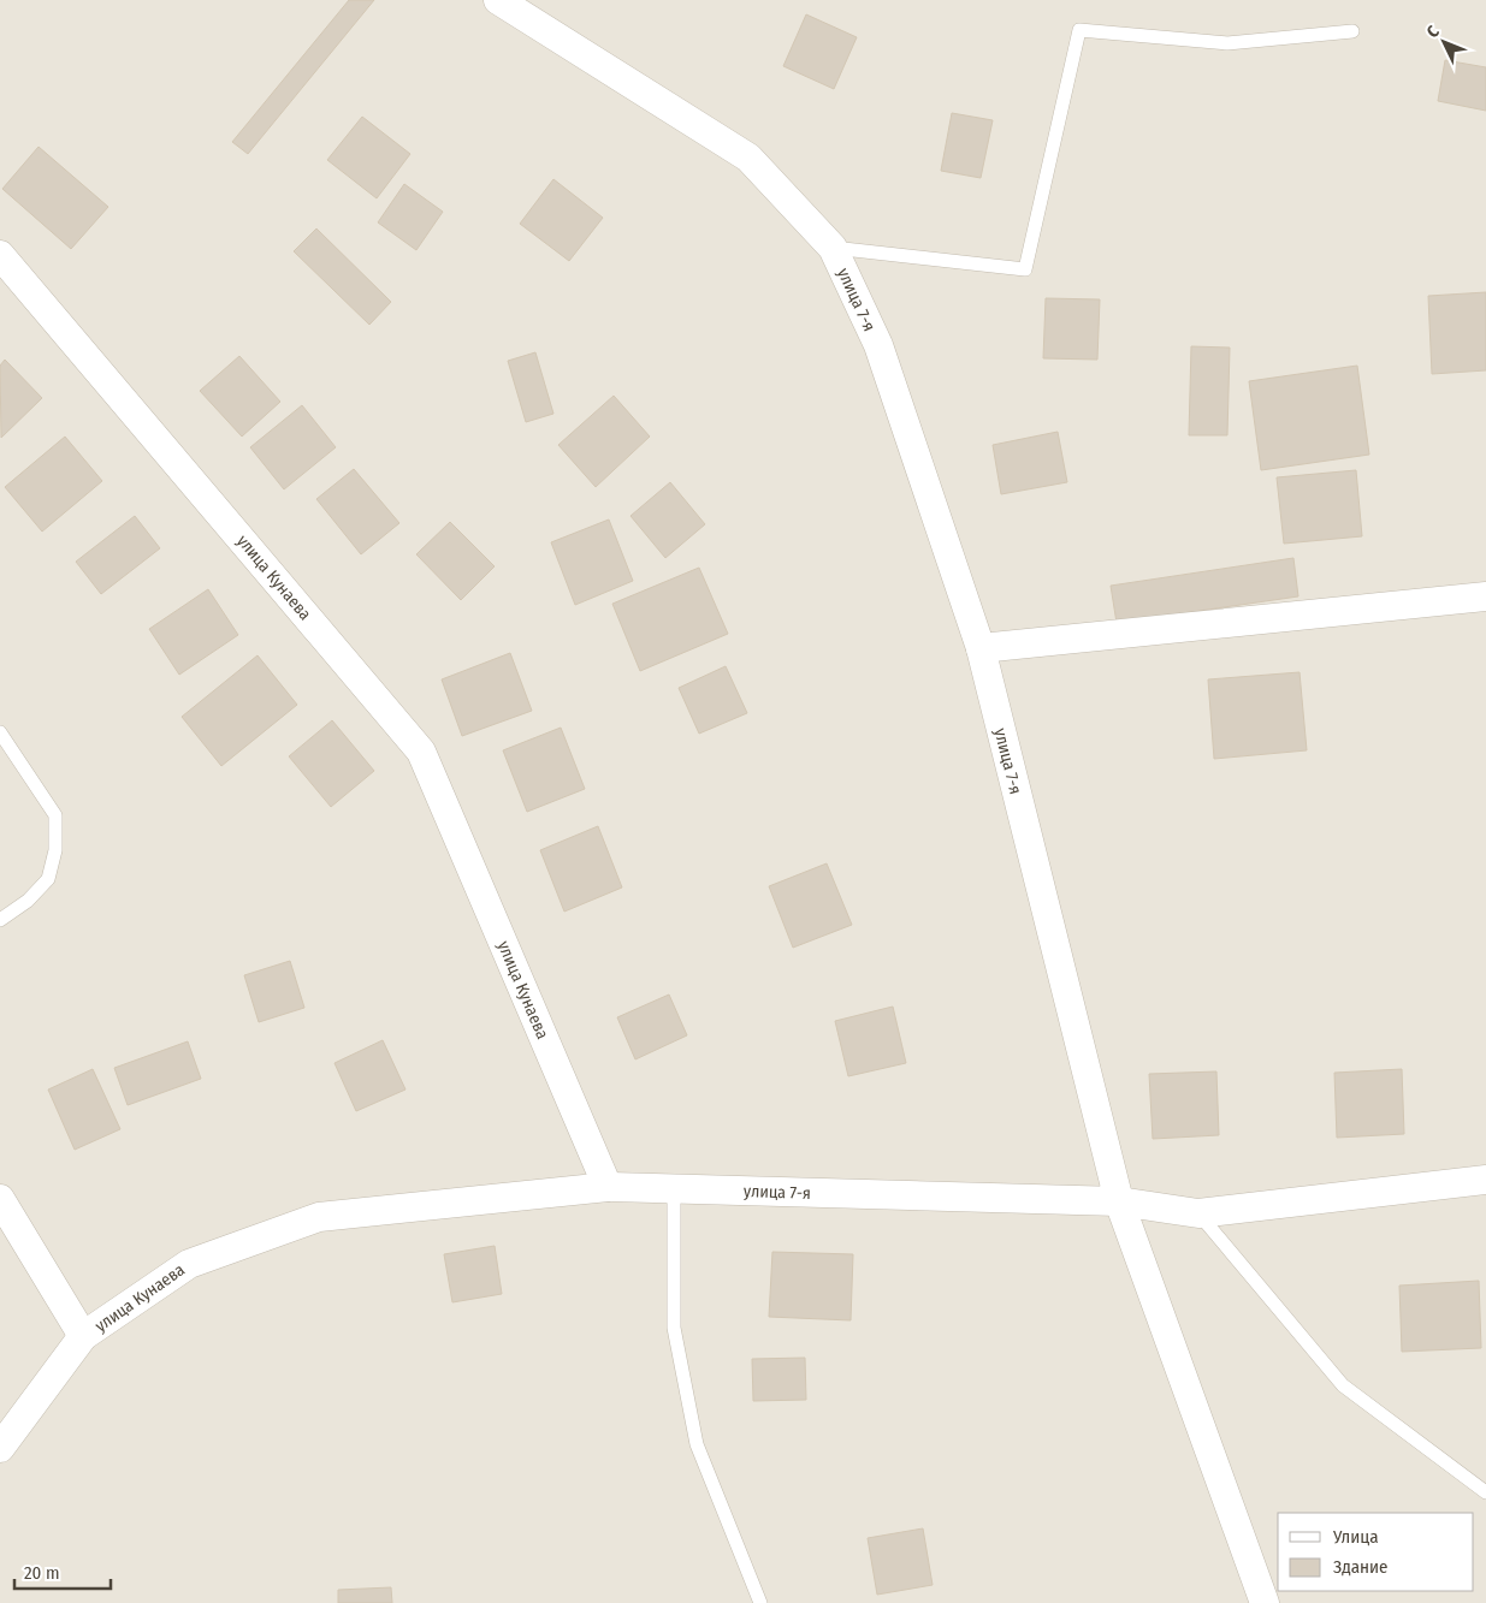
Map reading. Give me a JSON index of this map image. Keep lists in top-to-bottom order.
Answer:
{
  "streets": {
    "street": ["улица 7-я", "улица Кунаева"]
  },
  "crossings": [
    ["улица 7-я", "улица Кунаева"]
  ],
  "legend": ["Улица", "Здание"],
  "scale_bar": "20 m",
  "north": "top left"
}
